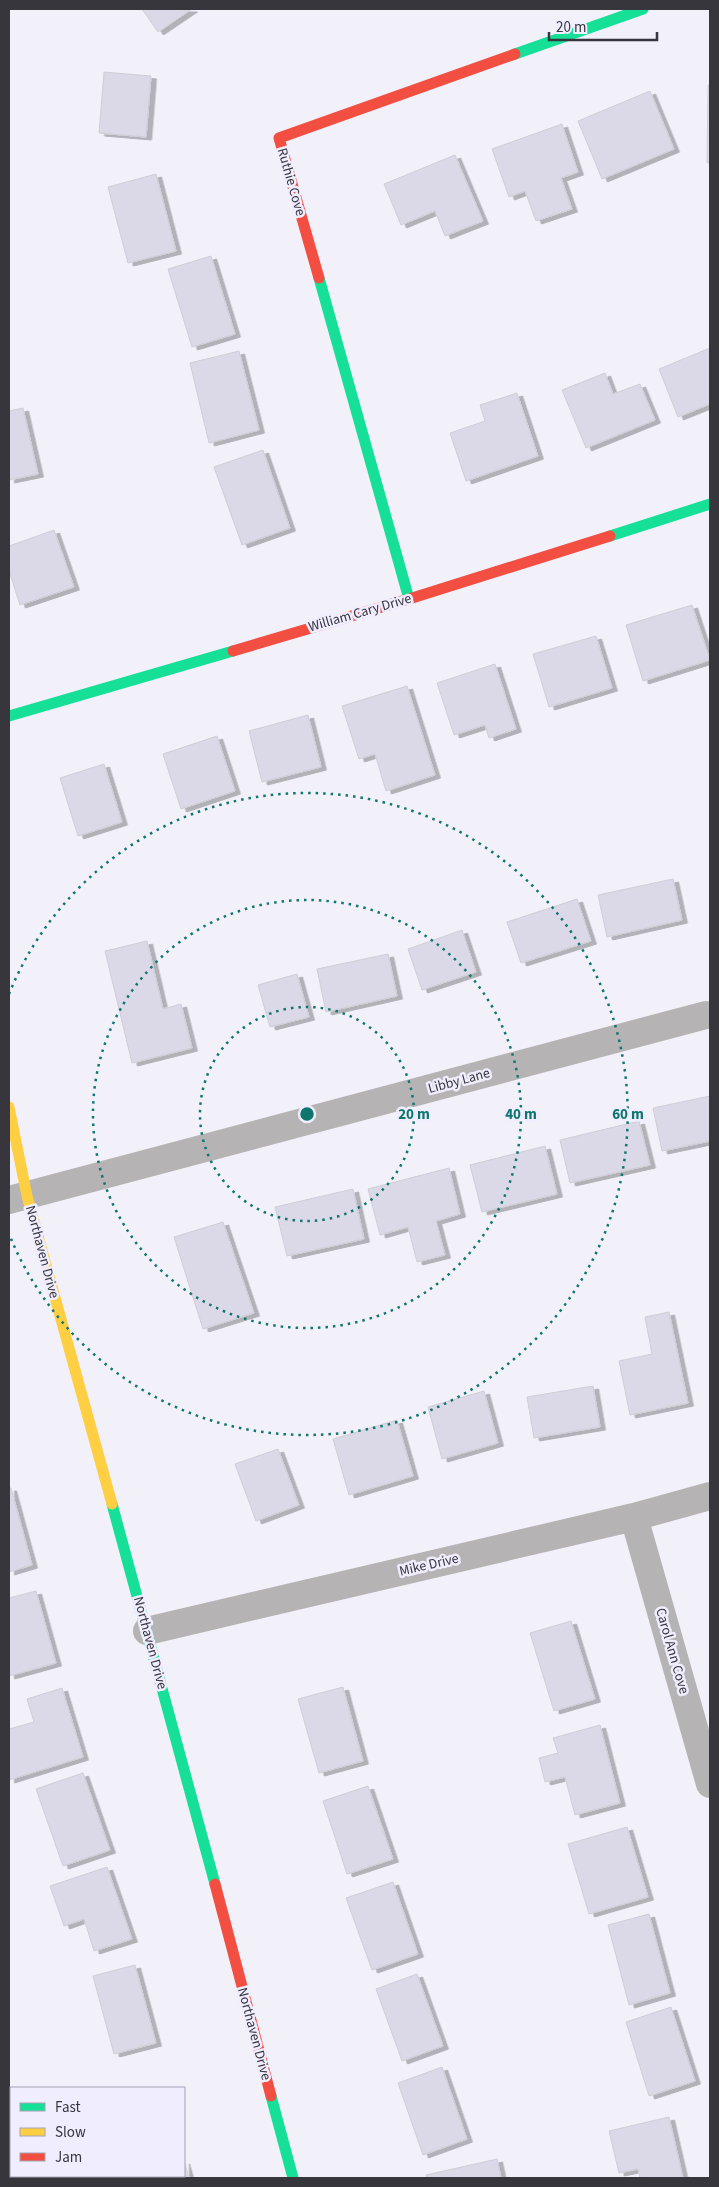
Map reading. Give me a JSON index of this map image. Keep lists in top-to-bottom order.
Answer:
{
  "streets": {
    "street": [
      "Ruthie Cove",
      "William Cary Drive",
      "Libby Lane",
      "Northaven Drive",
      "Mike Drive",
      "Carol Ann Cove"
    ]
  },
  "crossings": [
    ["Ruthie Cove", "William Cary Drive"],
    ["Libby Lane", "Northaven Drive"],
    ["Northaven Drive", "Mike Drive"],
    ["Mike Drive", "Carol Ann Cove"]
  ],
  "legend": ["Fast", "Slow", "Jam"],
  "scale_bar": "20 m",
  "rings": ["20 m", "40 m", "60 m"]
}
